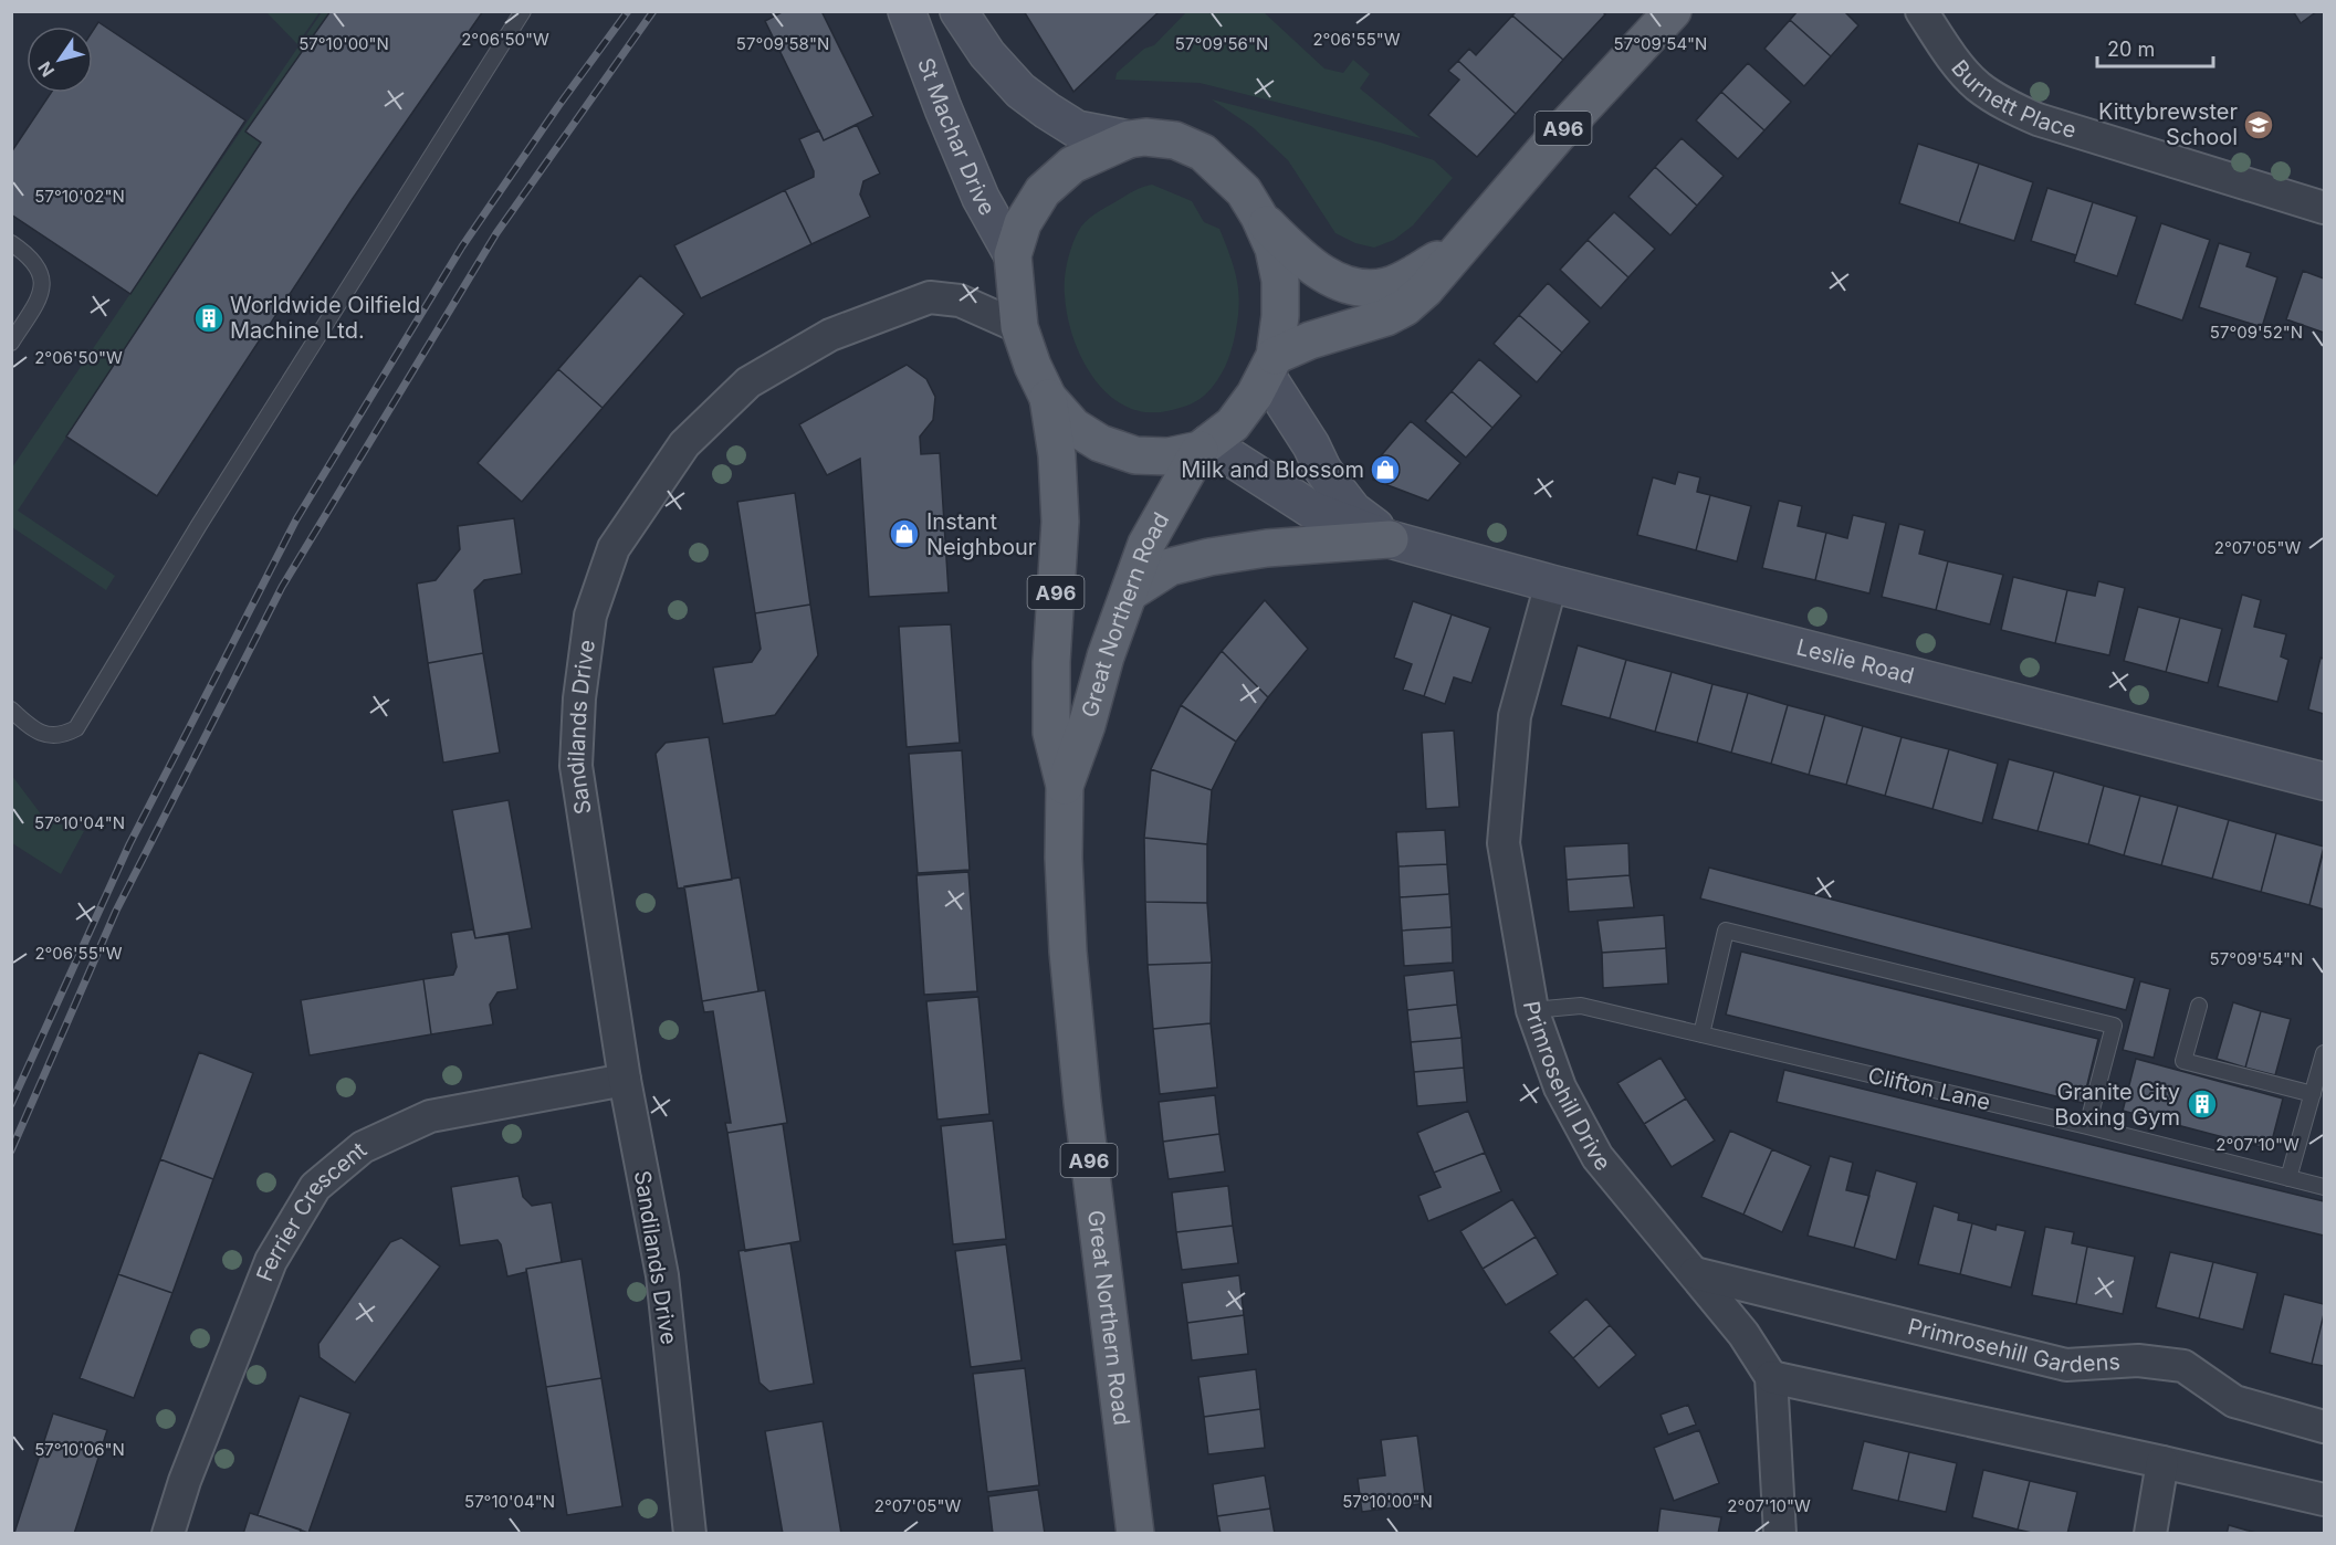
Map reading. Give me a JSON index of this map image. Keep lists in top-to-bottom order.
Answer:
{
  "streets": {
    "main road": ["A96", "Great Northern Road"],
    "street": [
      "Burnett Place",
      "St Machar Drive",
      "Leslie Road",
      "Sandilands Drive",
      "Primrosehill Drive",
      "Ferrier Crescent",
      "Primrosehill Gardens"
    ],
    "lane": ["Clifton Lane"]
  },
  "crossings": [
    ["A96", "St Machar Drive"],
    ["A96", "Great Northern Road"],
    ["A96", "Leslie Road"],
    ["A96", "Sandilands Drive"],
    ["Great Northern Road", "Leslie Road"],
    ["Leslie Road", "Primrosehill Drive"],
    ["Sandilands Drive", "Ferrier Crescent"],
    ["Primrosehill Drive", "Clifton Lane"],
    ["Primrosehill Drive", "Primrosehill Gardens"]
  ],
  "places": {
    "school or university": ["Kittybrewster School"],
    "building": ["Worldwide Oilfield Machine Ltd.", "Granite City Boxing Gym"],
    "shop": ["Milk and Blossom", "Instant Neighbour"]
  },
  "scale_bar": "20 m",
  "north": "bottom left",
  "coordinates": [
    "2°06'55\"W",
    "2°06'50\"W",
    "57°09'56\"N",
    "57°10'00\"N",
    "57°09'58\"N",
    "57°09'54\"N",
    "57°10'02\"N",
    "57°09'52\"N",
    "2°07'05\"W",
    "57°10'04\"N",
    "2°07'10\"W",
    "57°10'06\"N"
  ]
}
